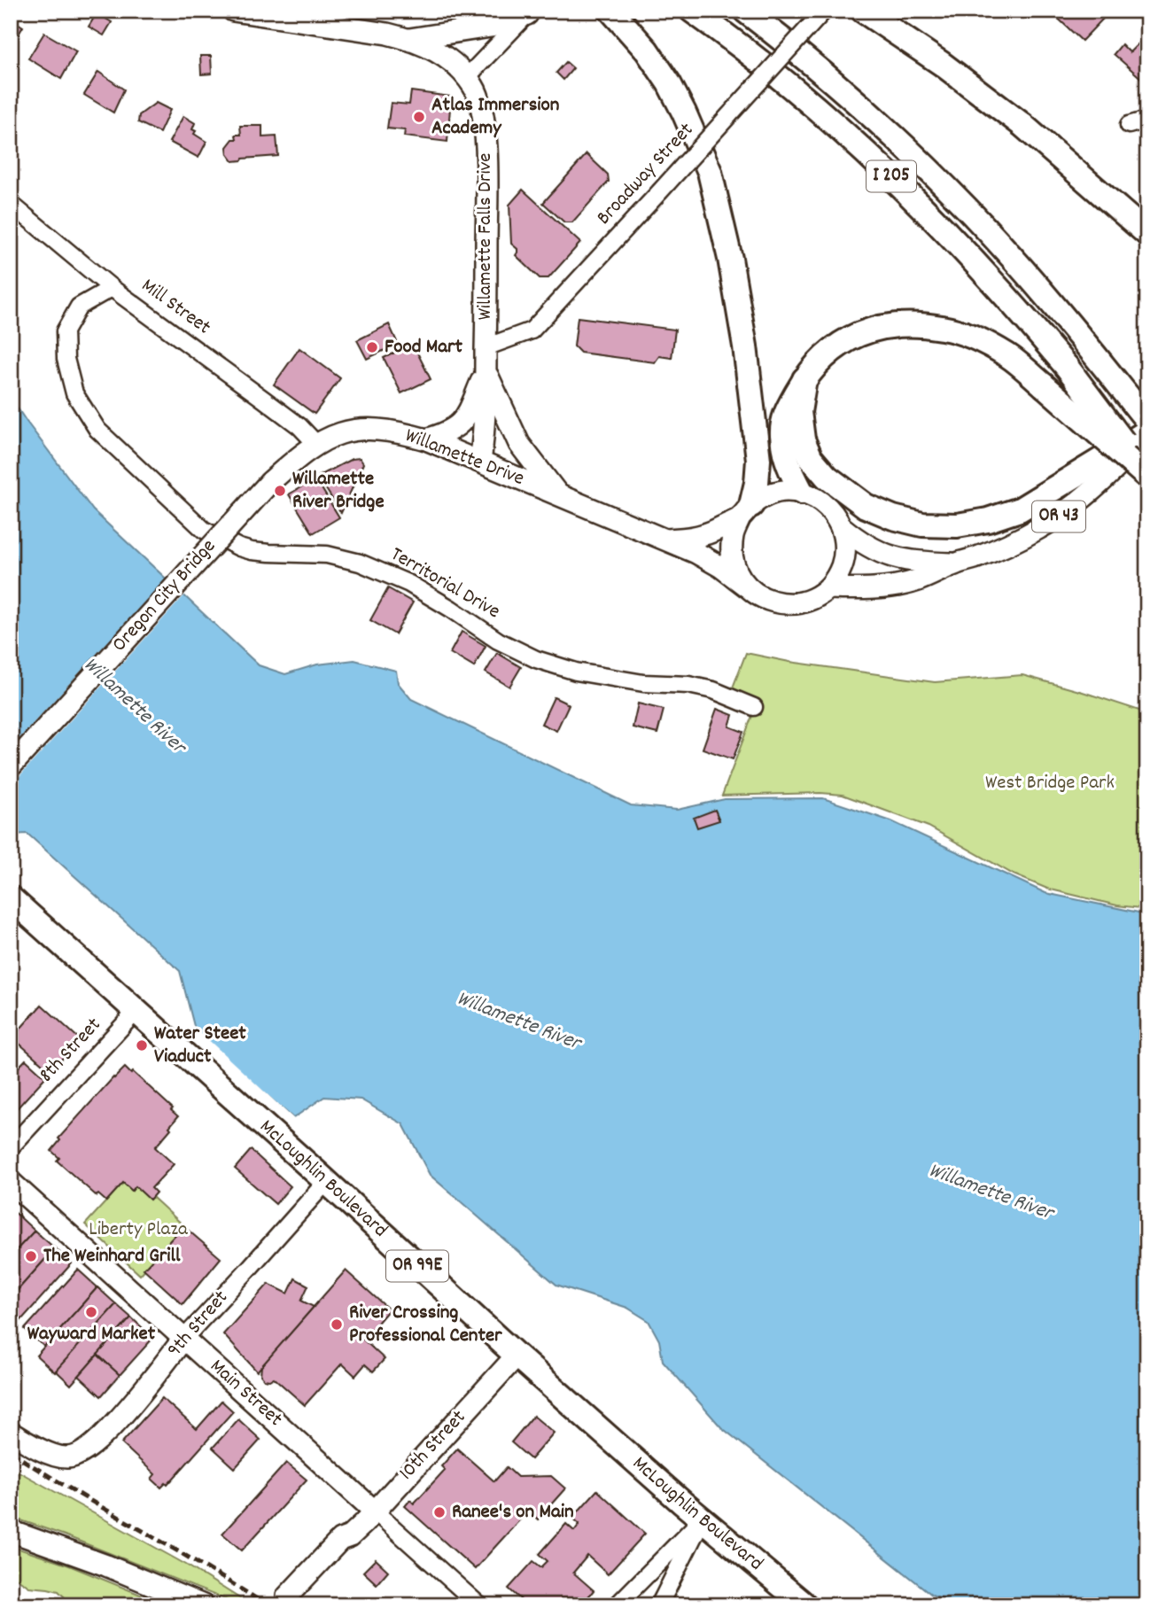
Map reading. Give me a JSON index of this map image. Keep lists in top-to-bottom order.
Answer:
{
  "streets": {
    "highway": ["I 205", "McLoughlin Boulevard", "OR 99E"],
    "main road": [
      "Willamette Falls Drive",
      "Willamette Drive",
      "OR 43",
      "Oregon City Bridge",
      "9th Street",
      "Main Street",
      "10th Street"
    ],
    "street": [
      "Broadway Street",
      "Mill Street",
      "Territorial Drive",
      "8th Street"
    ]
  },
  "crossings": [
    ["Broadway Street", "Willamette Falls Drive"],
    ["Willamette Falls Drive", "Willamette Drive"],
    ["Mill Street", "Willamette Drive"],
    ["Mill Street", "Territorial Drive"],
    ["Willamette Drive", "OR 43"],
    ["Willamette Drive", "Oregon City Bridge"],
    ["8th Street", "McLoughlin Boulevard"],
    ["McLoughlin Boulevard", "9th Street"],
    ["McLoughlin Boulevard", "10th Street"],
    ["9th Street", "Main Street"],
    ["Main Street", "10th Street"]
  ],
  "water": ["Willamette River"],
  "parks": ["West Bridge Park", "Liberty Plaza"],
  "places": [
    "Atlas Immersion Academy",
    "Food Mart",
    "Willamette River Bridge",
    "Water Steet Viaduct",
    "The Weinhard Grill",
    "Wayward Market",
    "River Crossing Professional Center",
    "Ranee's on Main"
  ]
}
